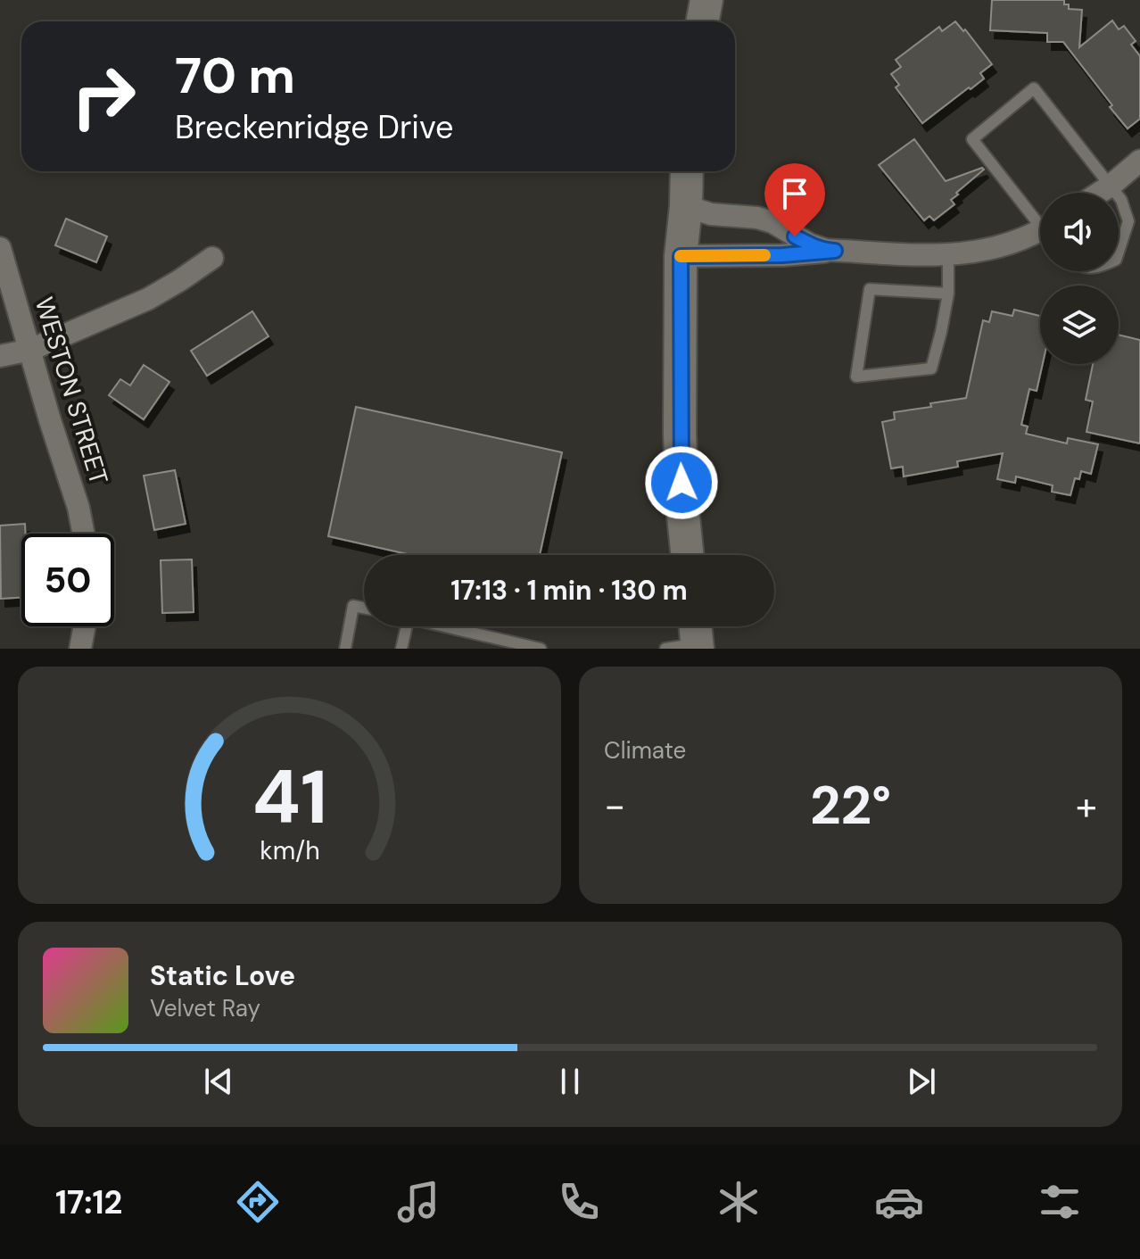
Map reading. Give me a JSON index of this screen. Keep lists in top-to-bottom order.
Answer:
{
  "streets": {
    "street": ["WESTON STREET"]
  },
  "page": {
    "turn": ["70 m", "Breckenridge Drive"],
    "limit": "50",
    "trip": "17:13 · 1 min · 130 m",
    "tile": "Climate",
    "heat": ["−", "22°", "+"],
    "song": ["Static Love", "Velvet Ray"],
    "tabs": "17:12",
    "gauge": ["41", "km/h"]
  }
}
